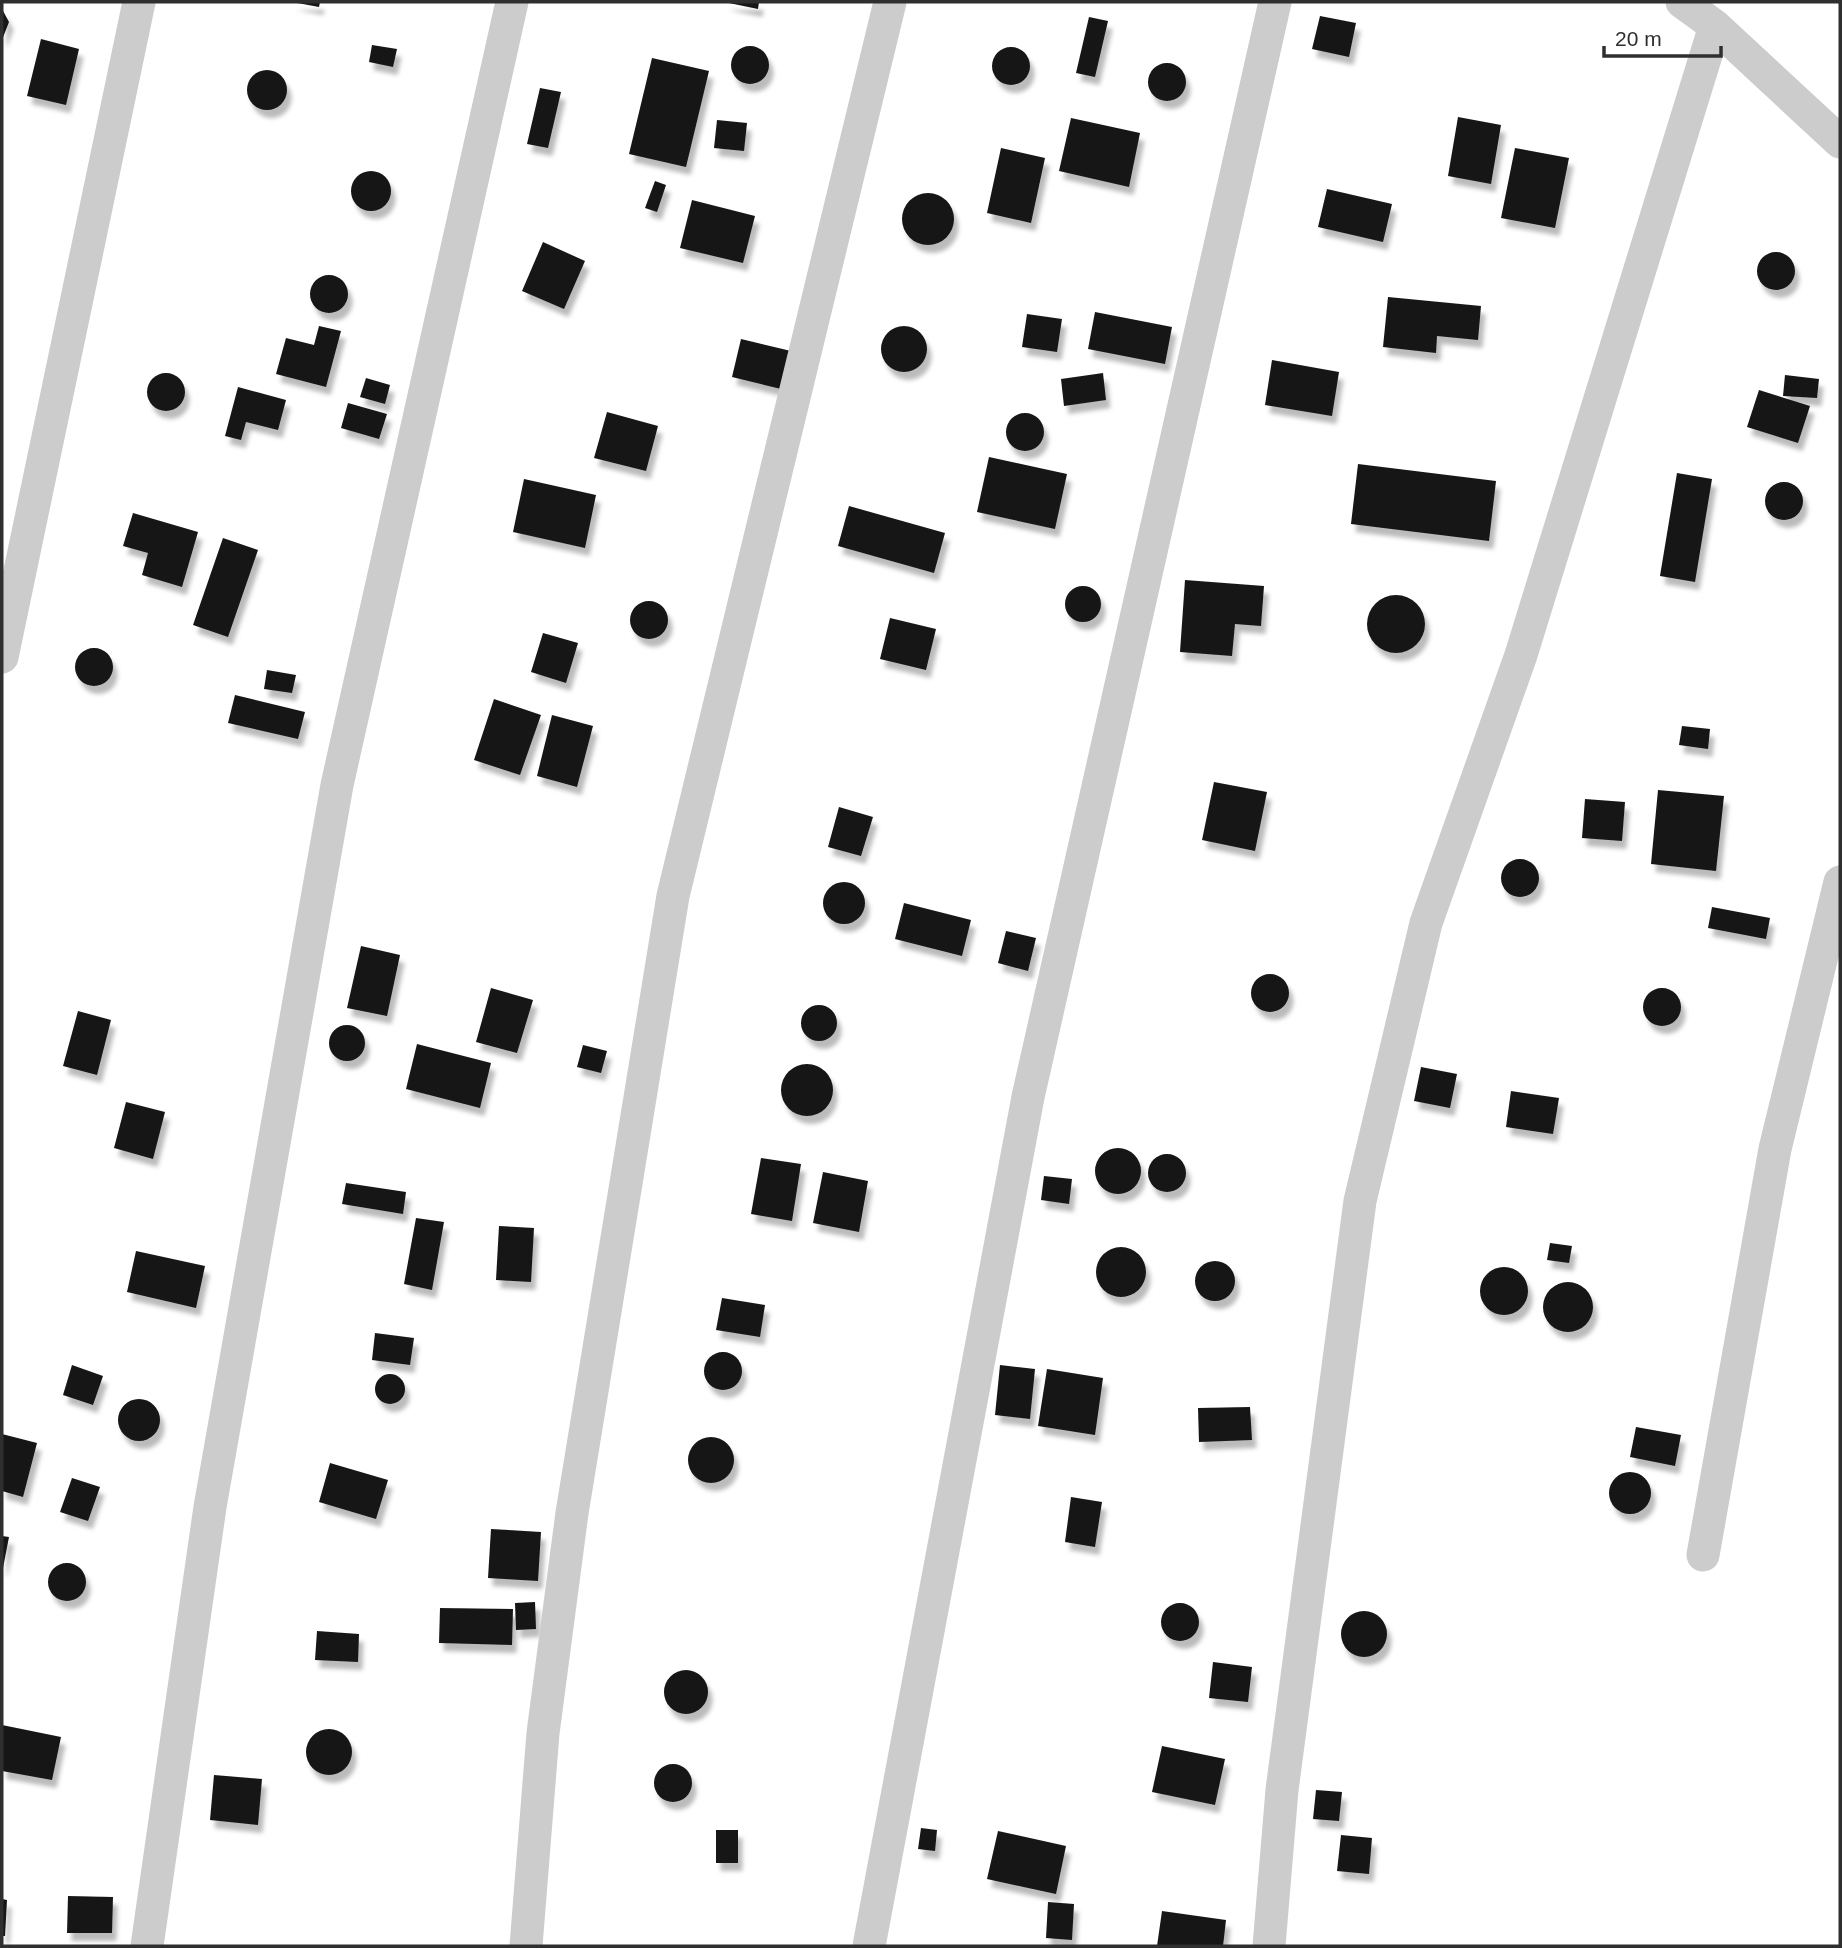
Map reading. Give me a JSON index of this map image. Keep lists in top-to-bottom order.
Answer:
{
  "scale_bar": "20 m"
}
